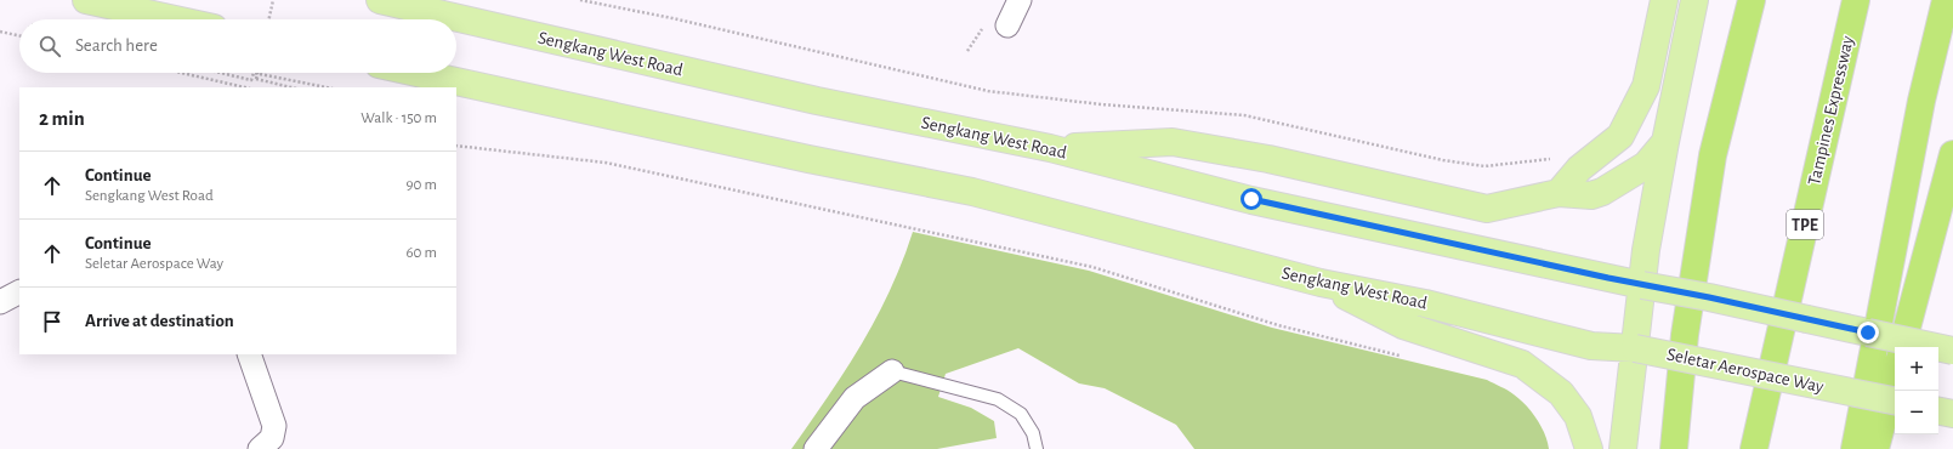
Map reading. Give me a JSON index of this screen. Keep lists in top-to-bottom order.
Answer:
{
  "streets": {
    "highway": ["Tampines Expressway", "TPE"],
    "main road": ["Sengkang West Road", "Seletar Aerospace Way"]
  },
  "crossings": [
    ["Sengkang West Road", "Seletar Aerospace Way"]
  ],
  "page": {
    "search": "Search here",
    "heading": ["2 min", "Walk · 150 m"],
    "list": [
      ["Continue", "Sengkang West Road", "90 m"],
      ["Continue", "Seletar Aerospace Way", "60 m"],
      "Arrive at destination"
    ],
    "map_buttons": ["+", "−"]
  }
}
